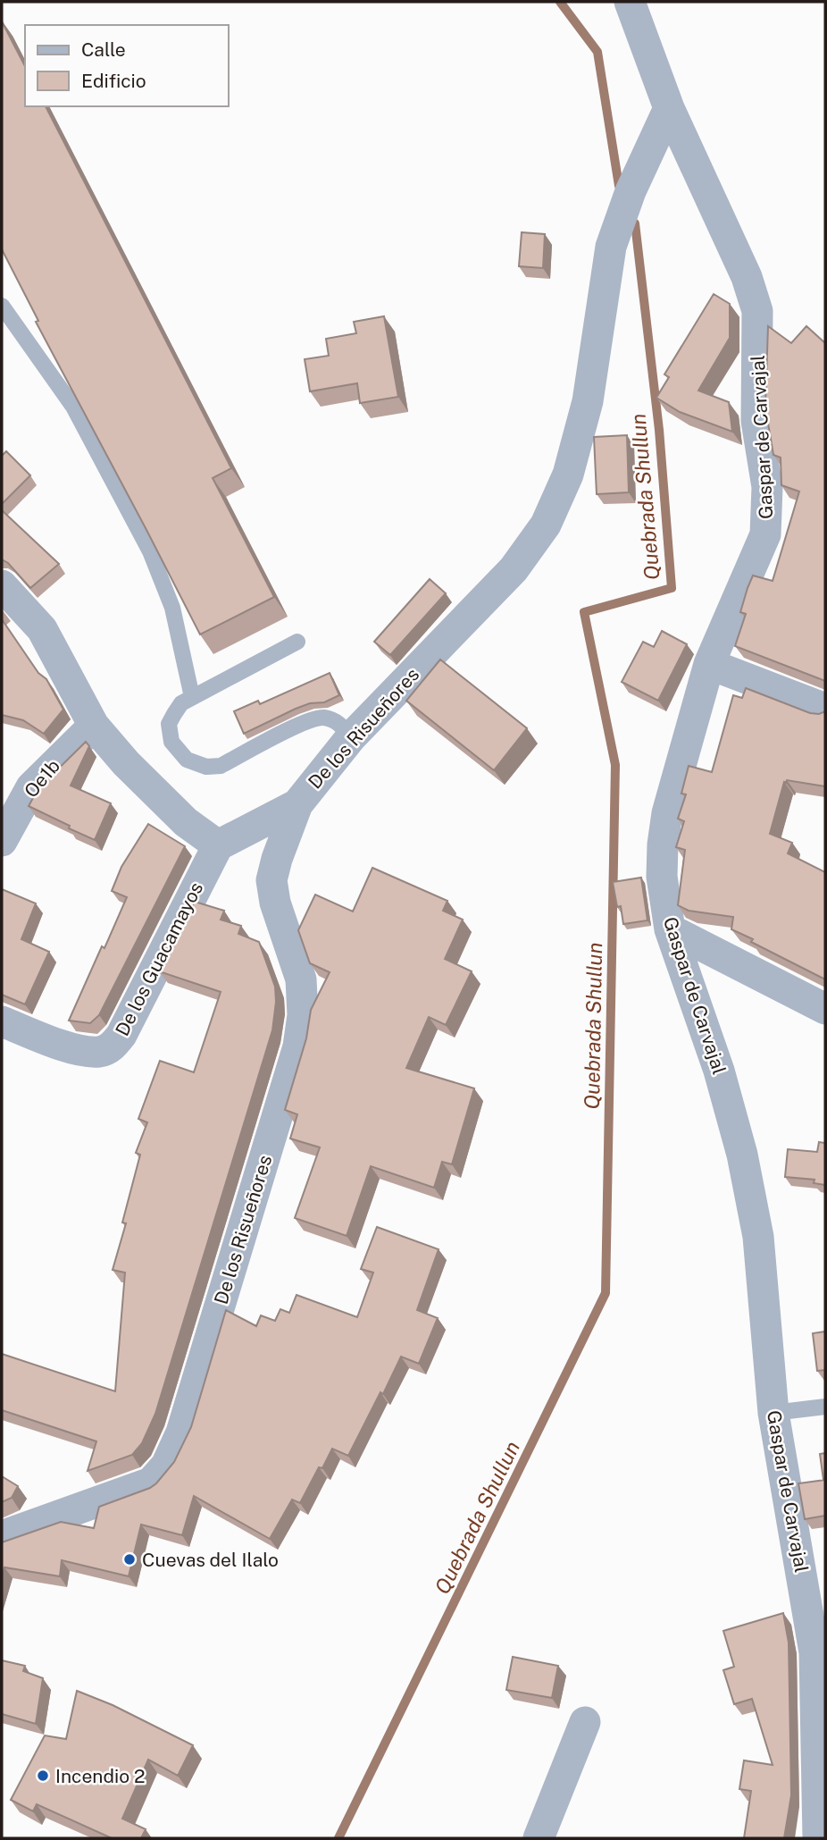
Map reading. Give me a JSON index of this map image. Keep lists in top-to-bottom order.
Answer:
{
  "streets": {
    "street": [
      "Gaspar de Carvajal",
      "De los Risueñores",
      "Oe1b",
      "De los Guacamayos"
    ]
  },
  "crossings": [
    ["Gaspar de Carvajal", "De los Risueñores"]
  ],
  "water": ["Quebrada Shullun"],
  "places": ["Cuevas del Ilalo", "Incendio 2"],
  "legend": ["Calle", "Edificio"]
}
